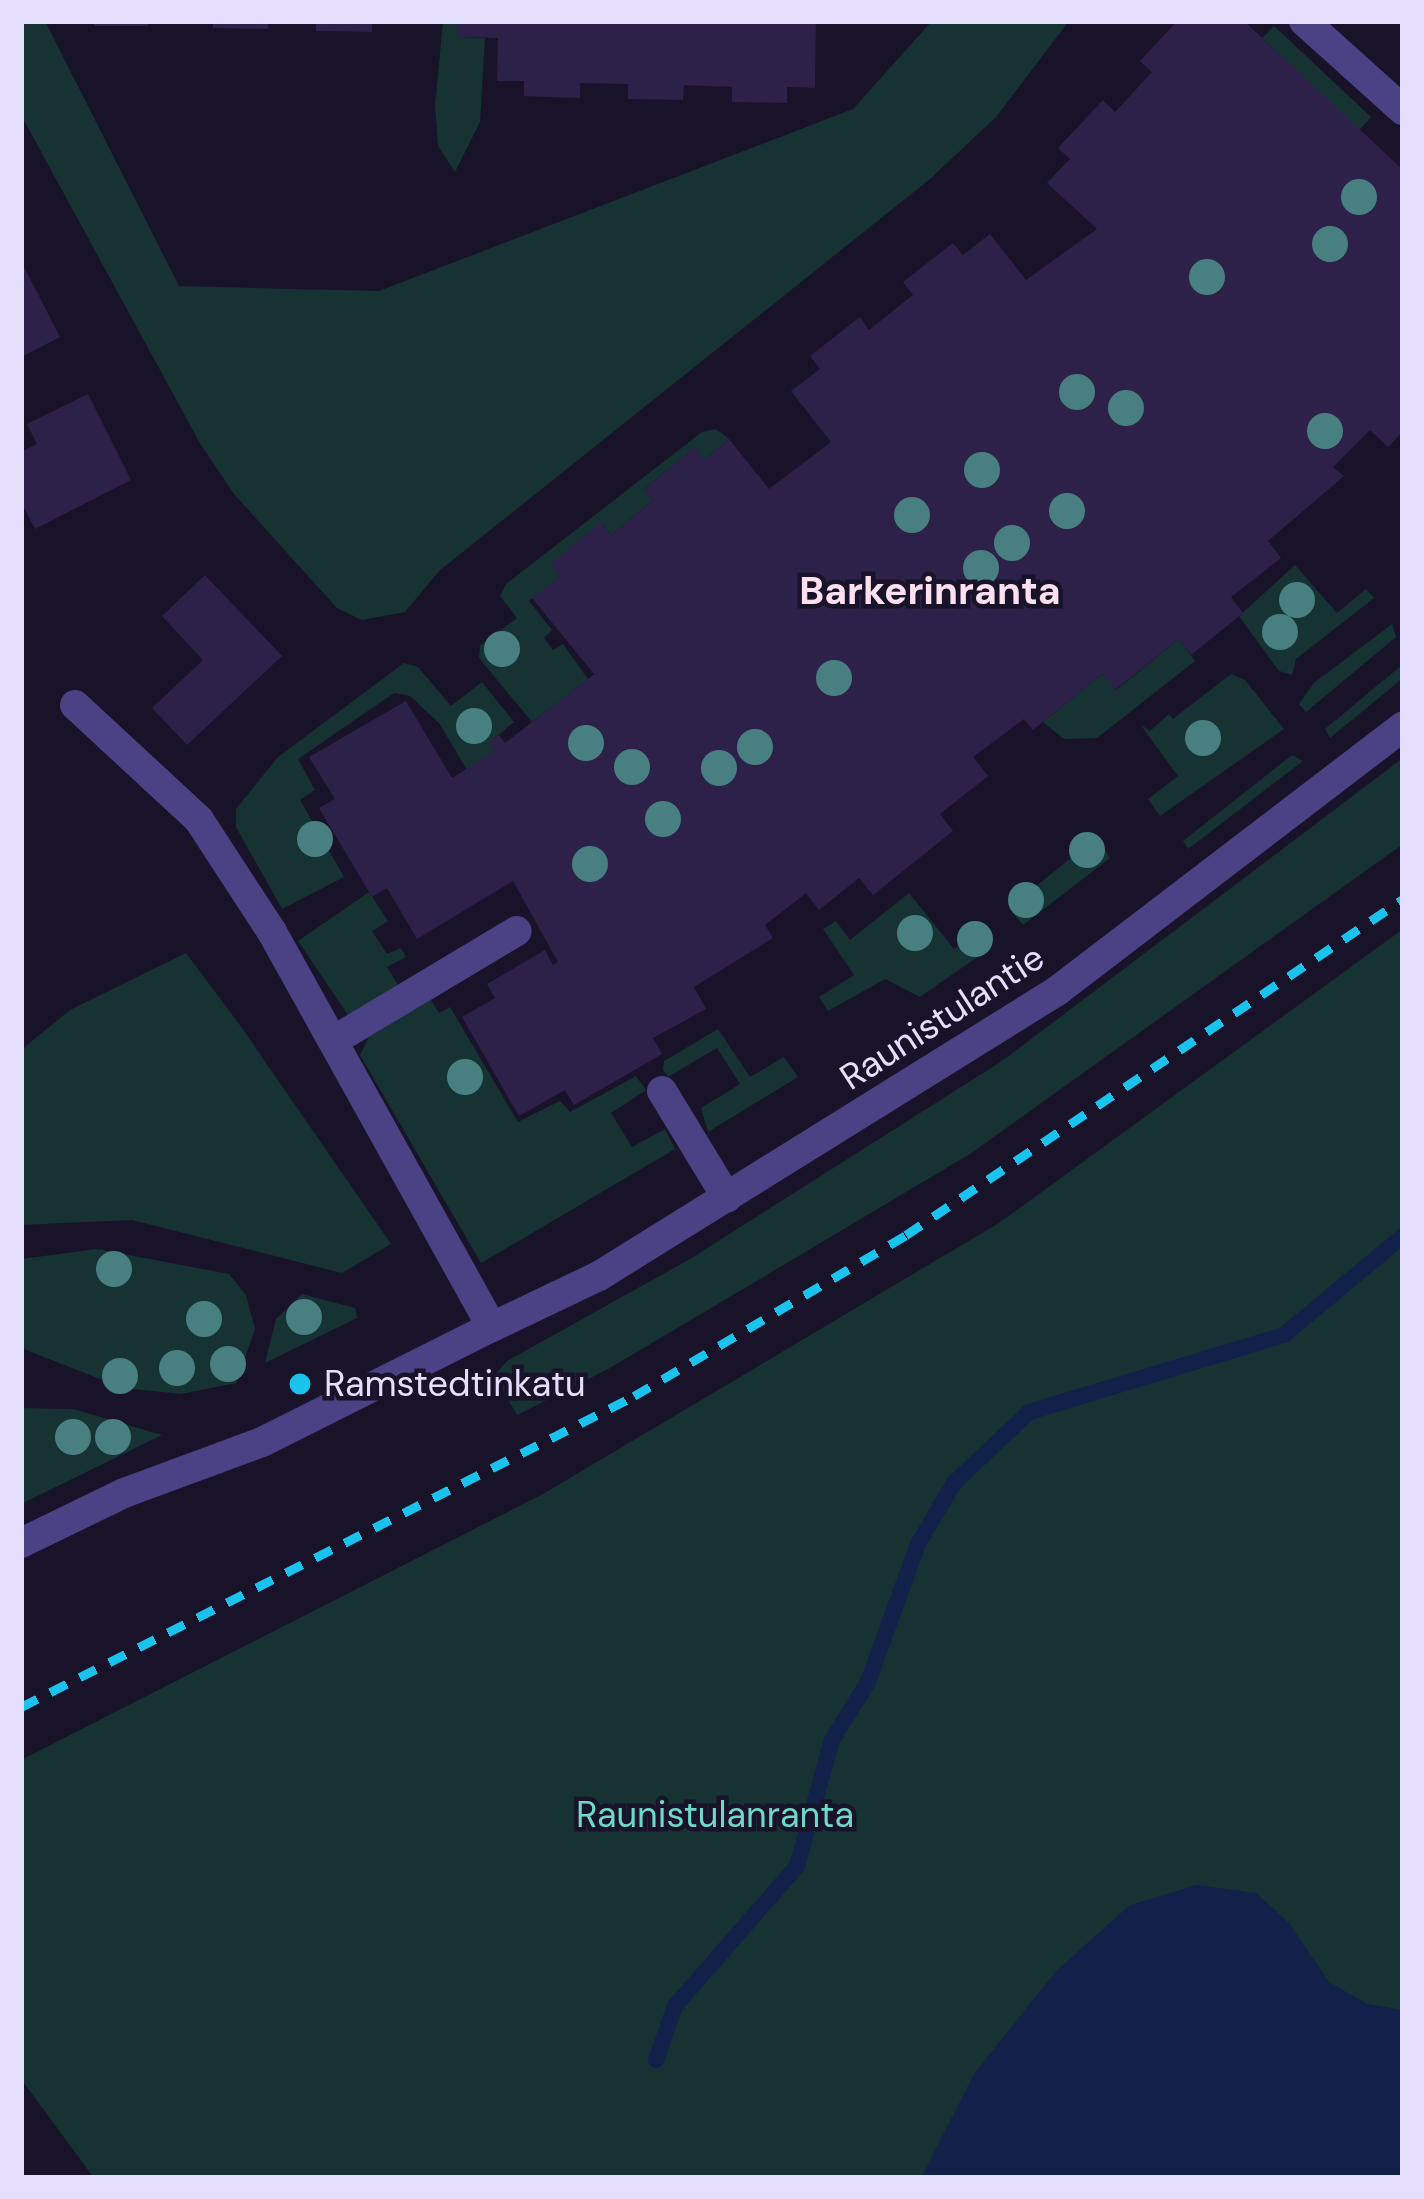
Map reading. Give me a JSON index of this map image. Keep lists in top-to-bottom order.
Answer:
{
  "streets": {
    "street": ["Raunistulantie"]
  },
  "districts": ["Barkerinranta"],
  "parks": ["Raunistulanranta"],
  "places": ["Ramstedtinkatu"]
}
